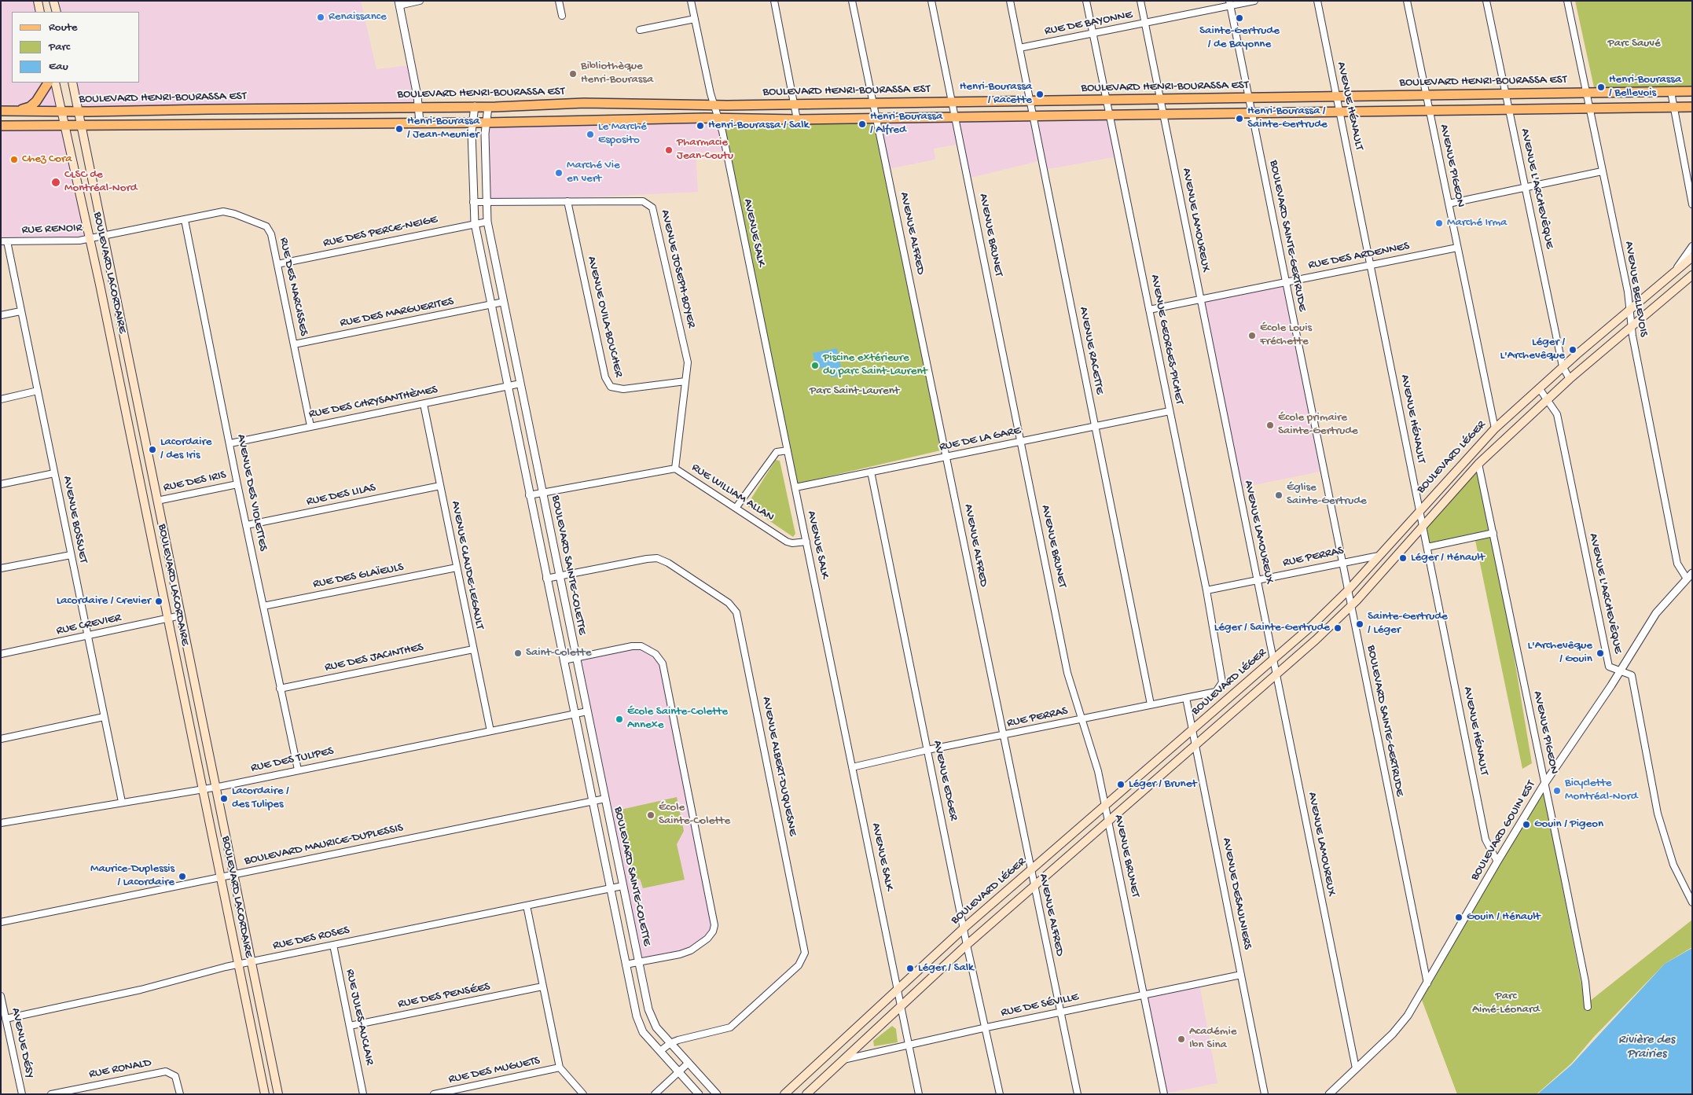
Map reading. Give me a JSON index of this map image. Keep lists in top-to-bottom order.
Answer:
{
  "streets": {
    "main road": ["BOULEVARD HENRI-BOURASSA EST", "BOULEVARD LACORDAIRE", "BOULEVARD LÉGER"],
    "street": [
      "RUE DE BAYONNE",
      "AVENUE HÉNAULT",
      "AVENUE PIGEON",
      "AVENUE L'ARCHEVÊQUE",
      "AVENUE LAMOUREUX",
      "RUE RENOIR",
      "RUE DES PERCE-NEIGE",
      "AVENUE SALK",
      "AVENUE ALFRED",
      "AVENUE BRUNET",
      "BOULEVARD SAINTE-GERTRUDE",
      "RUE DES ARDENNES",
      "AVENUE JOSEPH-BOYER",
      "RUE DES NARCISSES",
      "AVENUE BELLEVOIS",
      "RUE DES MARGUERITES",
      "AVENUE OVILA-BOUCHER",
      "AVENUE GEORGES-PICHET",
      "AVENUE RACETTE",
      "RUE DES CHRYSANTHÈMES",
      "RUE DE LA GARE",
      "RUE DES IRIS",
      "AVENUE DES VIOLETTES",
      "RUE WILLIAM ALLAN",
      "RUE DES LILAS",
      "AVENUE BOSSUET",
      "RUE PERRAS",
      "AVENUE CLAUDE-LEGAULT",
      "BOULEVARD SAINTE-COLETTE",
      "RUE DES GLAÏEULS",
      "RUE CREVIER",
      "RUE DES JACINTHES",
      "RUE DES TULIPES",
      "AVENUE ALBERT-DUQUESNE",
      "AVENUE EDGER",
      "BOULEVARD GOUIN EST",
      "BOULEVARD MAURICE-DUPLESSIS",
      "AVENUE DESAULNIERS",
      "RUE DES ROSES",
      "RUE DES PENSÉES",
      "RUE DE SÉVILLE",
      "RUE JULES-AUCLAIR",
      "AVENUE DÉSY",
      "RUE RONALD",
      "RUE DES MUGUETS"
    ]
  },
  "crossings": [
    ["RUE DE BAYONNE", "AVENUE LAMOUREUX"],
    ["RUE DE BAYONNE", "BOULEVARD SAINTE-GERTRUDE"],
    ["RUE DE BAYONNE", "AVENUE GEORGES-PICHET"],
    ["RUE DE BAYONNE", "AVENUE RACETTE"],
    ["BOULEVARD HENRI-BOURASSA EST", "AVENUE HÉNAULT"],
    ["BOULEVARD HENRI-BOURASSA EST", "AVENUE PIGEON"],
    ["BOULEVARD HENRI-BOURASSA EST", "AVENUE L'ARCHEVÊQUE"],
    ["BOULEVARD HENRI-BOURASSA EST", "AVENUE LAMOUREUX"],
    ["BOULEVARD HENRI-BOURASSA EST", "AVENUE SALK"],
    ["BOULEVARD HENRI-BOURASSA EST", "AVENUE ALFRED"],
    ["BOULEVARD HENRI-BOURASSA EST", "AVENUE BRUNET"],
    ["BOULEVARD HENRI-BOURASSA EST", "BOULEVARD SAINTE-GERTRUDE"],
    ["BOULEVARD HENRI-BOURASSA EST", "BOULEVARD LACORDAIRE"],
    ["BOULEVARD HENRI-BOURASSA EST", "AVENUE BELLEVOIS"],
    ["BOULEVARD HENRI-BOURASSA EST", "AVENUE GEORGES-PICHET"],
    ["BOULEVARD HENRI-BOURASSA EST", "AVENUE RACETTE"],
    ["BOULEVARD HENRI-BOURASSA EST", "BOULEVARD SAINTE-COLETTE"],
    ["AVENUE HÉNAULT", "RUE DES ARDENNES"],
    ["AVENUE HÉNAULT", "BOULEVARD LÉGER"],
    ["AVENUE HÉNAULT", "BOULEVARD GOUIN EST"],
    ["AVENUE PIGEON", "RUE DES ARDENNES"],
    ["AVENUE PIGEON", "BOULEVARD LÉGER"],
    ["AVENUE PIGEON", "BOULEVARD GOUIN EST"],
    ["AVENUE L'ARCHEVÊQUE", "BOULEVARD LÉGER"],
    ["AVENUE L'ARCHEVÊQUE", "BOULEVARD GOUIN EST"],
    ["AVENUE LAMOUREUX", "RUE DES ARDENNES"],
    ["AVENUE LAMOUREUX", "BOULEVARD LÉGER"],
    ["AVENUE LAMOUREUX", "RUE PERRAS"],
    ["AVENUE LAMOUREUX", "BOULEVARD GOUIN EST"],
    ["RUE RENOIR", "BOULEVARD LACORDAIRE"],
    ["RUE RENOIR", "RUE DES NARCISSES"],
    ["RUE RENOIR", "AVENUE BOSSUET"],
    ["RUE DES PERCE-NEIGE", "RUE DES NARCISSES"],
    ["RUE DES PERCE-NEIGE", "BOULEVARD SAINTE-COLETTE"],
    ["AVENUE SALK", "RUE DE LA GARE"],
    ["AVENUE SALK", "BOULEVARD LÉGER"],
    ["AVENUE SALK", "RUE WILLIAM ALLAN"],
    ["AVENUE SALK", "RUE PERRAS"],
    ["AVENUE SALK", "RUE DE SÉVILLE"],
    ["AVENUE ALFRED", "RUE DE LA GARE"],
    ["AVENUE ALFRED", "BOULEVARD LÉGER"],
    ["AVENUE ALFRED", "RUE PERRAS"],
    ["AVENUE ALFRED", "RUE DE SÉVILLE"],
    ["AVENUE BRUNET", "RUE DE LA GARE"],
    ["AVENUE BRUNET", "BOULEVARD LÉGER"],
    ["AVENUE BRUNET", "RUE PERRAS"],
    ["AVENUE BRUNET", "RUE DE SÉVILLE"],
    ["BOULEVARD SAINTE-GERTRUDE", "RUE DES ARDENNES"],
    ["BOULEVARD SAINTE-GERTRUDE", "BOULEVARD LÉGER"],
    ["BOULEVARD SAINTE-GERTRUDE", "RUE PERRAS"],
    ["BOULEVARD SAINTE-GERTRUDE", "BOULEVARD GOUIN EST"],
    ["RUE DES ARDENNES", "AVENUE GEORGES-PICHET"],
    ["AVENUE JOSEPH-BOYER", "AVENUE OVILA-BOUCHER"],
    ["AVENUE JOSEPH-BOYER", "RUE WILLIAM ALLAN"],
    ["AVENUE JOSEPH-BOYER", "BOULEVARD SAINTE-COLETTE"],
    ["BOULEVARD LACORDAIRE", "RUE DES NARCISSES"],
    ["BOULEVARD LACORDAIRE", "RUE DES IRIS"],
    ["BOULEVARD LACORDAIRE", "RUE CREVIER"],
    ["BOULEVARD LACORDAIRE", "RUE DES TULIPES"],
    ["BOULEVARD LACORDAIRE", "BOULEVARD MAURICE-DUPLESSIS"],
    ["BOULEVARD LACORDAIRE", "RUE DES ROSES"],
    ["RUE DES NARCISSES", "RUE DES MARGUERITES"],
    ["RUE DES NARCISSES", "RUE DES CHRYSANTHÈMES"],
    ["RUE DES NARCISSES", "AVENUE DES VIOLETTES"],
    ["AVENUE BELLEVOIS", "BOULEVARD LÉGER"],
    ["AVENUE BELLEVOIS", "BOULEVARD GOUIN EST"],
    ["RUE DES MARGUERITES", "BOULEVARD SAINTE-COLETTE"],
    ["AVENUE GEORGES-PICHET", "RUE DE LA GARE"],
    ["AVENUE GEORGES-PICHET", "RUE PERRAS"],
    ["AVENUE RACETTE", "RUE DE LA GARE"],
    ["AVENUE RACETTE", "RUE PERRAS"],
    ["RUE DES CHRYSANTHÈMES", "AVENUE DES VIOLETTES"],
    ["RUE DES CHRYSANTHÈMES", "AVENUE CLAUDE-LEGAULT"],
    ["RUE DES CHRYSANTHÈMES", "BOULEVARD SAINTE-COLETTE"],
    ["RUE DE LA GARE", "AVENUE EDGER"],
    ["BOULEVARD LÉGER", "RUE PERRAS"],
    ["BOULEVARD LÉGER", "AVENUE EDGER"],
    ["BOULEVARD LÉGER", "AVENUE DESAULNIERS"],
    ["BOULEVARD LÉGER", "RUE DE SÉVILLE"],
    ["RUE DES IRIS", "AVENUE DES VIOLETTES"],
    ["AVENUE DES VIOLETTES", "RUE DES LILAS"],
    ["AVENUE DES VIOLETTES", "RUE DES GLAÏEULS"],
    ["AVENUE DES VIOLETTES", "RUE DES JACINTHES"],
    ["AVENUE DES VIOLETTES", "RUE DES TULIPES"],
    ["RUE WILLIAM ALLAN", "BOULEVARD SAINTE-COLETTE"],
    ["RUE DES LILAS", "AVENUE CLAUDE-LEGAULT"],
    ["AVENUE BOSSUET", "RUE CREVIER"],
    ["AVENUE BOSSUET", "RUE DES TULIPES"],
    ["RUE PERRAS", "AVENUE EDGER"],
    ["RUE PERRAS", "AVENUE DESAULNIERS"],
    ["AVENUE CLAUDE-LEGAULT", "RUE DES GLAÏEULS"],
    ["AVENUE CLAUDE-LEGAULT", "RUE DES JACINTHES"],
    ["AVENUE CLAUDE-LEGAULT", "RUE DES TULIPES"],
    ["BOULEVARD SAINTE-COLETTE", "RUE DES TULIPES"],
    ["BOULEVARD SAINTE-COLETTE", "AVENUE ALBERT-DUQUESNE"],
    ["BOULEVARD SAINTE-COLETTE", "BOULEVARD MAURICE-DUPLESSIS"],
    ["BOULEVARD SAINTE-COLETTE", "RUE DES ROSES"],
    ["AVENUE EDGER", "RUE DE SÉVILLE"],
    ["AVENUE DESAULNIERS", "RUE DE SÉVILLE"],
    ["RUE DES ROSES", "RUE JULES-AUCLAIR"],
    ["RUE DES ROSES", "AVENUE DÉSY"],
    ["RUE DES PENSÉES", "RUE JULES-AUCLAIR"]
  ],
  "water": ["Rivière des Prairies"],
  "parks": ["Parc Sauvé", "Parc Saint-Laurent", "Parc Aimé-Léonard"],
  "places": [
    "Renaissance",
    "Sainte-Gertrude / de Bayonne",
    "Bibliothèque Henri-Bourassa",
    "Henri-Bourassa / Bellevois",
    "Henri-Bourassa / Racette",
    "Henri-Bourassa / Sainte-Gertrude",
    "Henri-Bourassa / Alfred",
    "Henri-Bourassa / Salk",
    "Henri-Bourassa / Jean-Meunier",
    "Le Marché Esposito",
    "Pharmacie Jean-Coutu",
    "Chez Cora",
    "Marché Vie en vert",
    "CLSC de Montréal-Nord",
    "Marché Irma",
    "École Louis Fréchette",
    "Léger / L'Archevêque",
    "Piscine extérieure du parc Saint-Laurent",
    "École primaire Sainte-Gertrude",
    "Lacordaire / des Iris",
    "Église Sainte-Gertrude",
    "Léger / Hénault",
    "Lacordaire / Crevier",
    "Sainte-Gertrude / Léger",
    "Léger / Sainte-Gertrude",
    "Saint-Colette",
    "L'Archevêque / Gouin",
    "École Sainte-Colette Annexe",
    "Léger / Brunet",
    "Bicyclette Montréal-Nord",
    "Lacordaire / des Tulipes",
    "École Sainte-Colette",
    "Gouin / Pigeon",
    "Maurice-Duplessis / Lacordaire",
    "Gouin / Hénault",
    "Léger / Salk",
    "Académie Ibn Sina"
  ],
  "legend": ["Route", "Parc", "Eau"]
}
